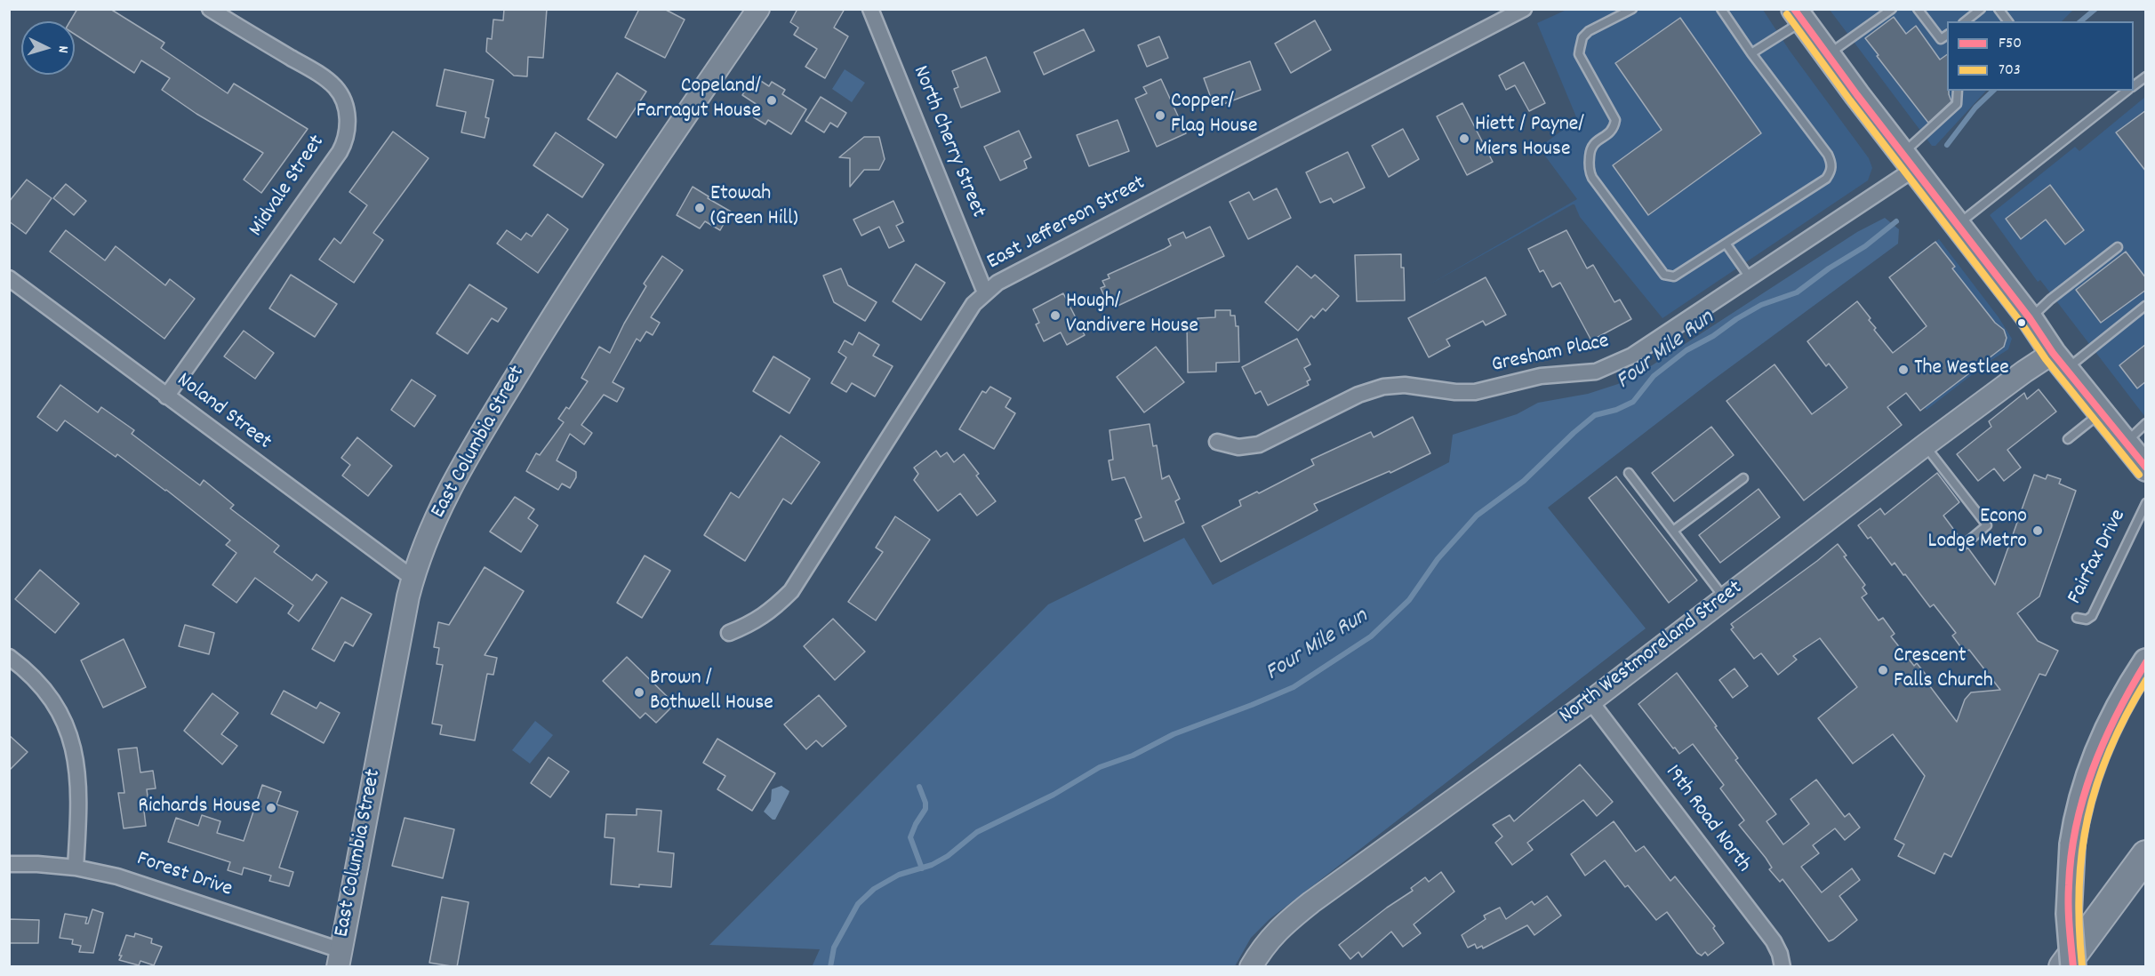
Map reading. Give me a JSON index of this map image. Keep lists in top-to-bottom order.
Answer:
{
  "streets": {
    "street": [
      "North Cherry Street",
      "Midvale Street",
      "East Jefferson Street",
      "Gresham Place",
      "Noland Street",
      "East Columbia Street",
      "North Westmoreland Street",
      "19th Road North",
      "Forest Drive"
    ],
    "lane": ["Fairfax Drive"]
  },
  "crossings": [
    ["North Cherry Street", "East Jefferson Street"],
    ["Midvale Street", "Noland Street"],
    ["Noland Street", "East Columbia Street"],
    ["East Columbia Street", "Forest Drive"],
    ["North Westmoreland Street", "19th Road North"]
  ],
  "water": ["Four Mile Run"],
  "places": [
    "Copeland/ Farragut House",
    "Copper/ Flag House",
    "Hiett / Payne/ Miers House",
    "Etowah (Green Hill)",
    "Hough/ Vandivere House",
    "The Westlee",
    "Econo Lodge Metro",
    "Crescent Falls Church",
    "Brown / Bothwell House",
    "Richards House"
  ],
  "lines": ["transit line F50", "transit line 703"],
  "legend": ["F50", "703"],
  "north": "right"
}
